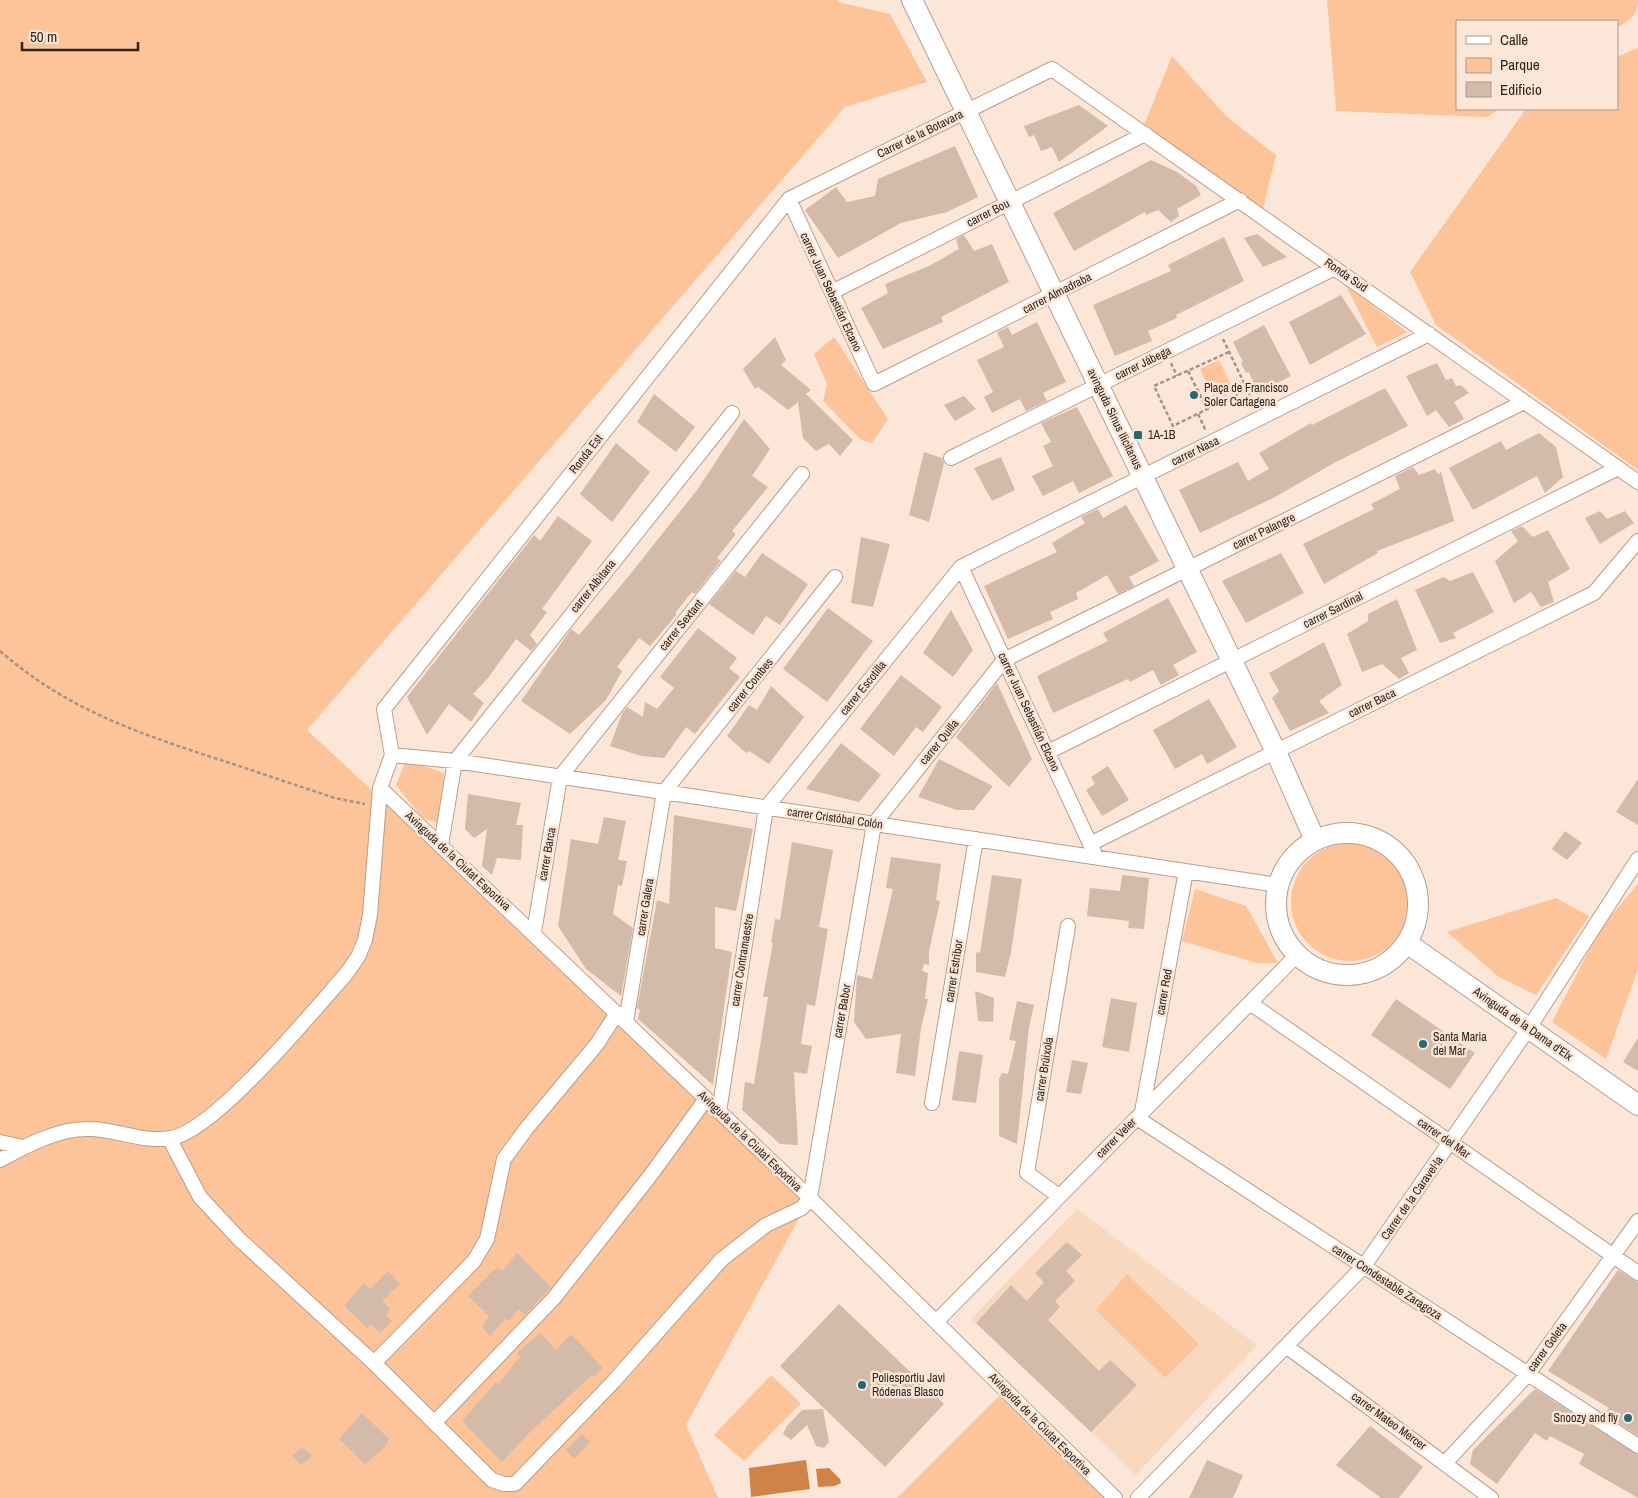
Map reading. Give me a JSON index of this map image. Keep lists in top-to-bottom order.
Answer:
{
  "streets": {
    "street": [
      "Carrer de la Botavara",
      "carrer Bou",
      "Ronda Sud",
      "carrer Juan Sebastián Elcano",
      "carrer Almadraba",
      "carrer Jábega",
      "avinguda Sinus Ilicitanus",
      "carrer Nasa",
      "Ronda Est",
      "carrer Palangre",
      "carrer Albitana",
      "carrer Sardinal",
      "carrer Sextant",
      "carrer Combes",
      "carrer Escotilla",
      "carrer Baca",
      "carrer Quilla",
      "carrer Cristóbal Colón",
      "carrer Barca",
      "Avinguda de la Ciutat Esportiva",
      "carrer Galera",
      "carrer Contramaestre",
      "carrer Estribor",
      "carrer Red",
      "carrer Babor",
      "Avinguda de la Dama d'Elx",
      "carrer Brúixola",
      "carrer Veler",
      "carrer del Mar",
      "Carrer de la Caravel·la",
      "carrer Condestable Zaragoza",
      "carrer Goleta",
      "carrer Mateo Mercer"
    ]
  },
  "crossings": [
    ["Carrer de la Botavara", "Ronda Sud"],
    ["Carrer de la Botavara", "carrer Juan Sebastián Elcano"],
    ["Carrer de la Botavara", "avinguda Sinus Ilicitanus"],
    ["Carrer de la Botavara", "Ronda Est"],
    ["carrer Bou", "Ronda Sud"],
    ["carrer Bou", "carrer Juan Sebastián Elcano"],
    ["carrer Bou", "avinguda Sinus Ilicitanus"],
    ["Ronda Sud", "carrer Almadraba"],
    ["Ronda Sud", "carrer Jábega"],
    ["Ronda Sud", "carrer Nasa"],
    ["Ronda Sud", "carrer Palangre"],
    ["Ronda Sud", "carrer Sardinal"],
    ["carrer Juan Sebastián Elcano", "carrer Almadraba"],
    ["carrer Juan Sebastián Elcano", "carrer Nasa"],
    ["carrer Juan Sebastián Elcano", "Ronda Est"],
    ["carrer Juan Sebastián Elcano", "carrer Palangre"],
    ["carrer Juan Sebastián Elcano", "carrer Sardinal"],
    ["carrer Juan Sebastián Elcano", "carrer Escotilla"],
    ["carrer Juan Sebastián Elcano", "carrer Baca"],
    ["carrer Juan Sebastián Elcano", "carrer Quilla"],
    ["carrer Juan Sebastián Elcano", "carrer Cristóbal Colón"],
    ["carrer Almadraba", "avinguda Sinus Ilicitanus"],
    ["carrer Jábega", "avinguda Sinus Ilicitanus"],
    ["avinguda Sinus Ilicitanus", "carrer Nasa"],
    ["avinguda Sinus Ilicitanus", "carrer Palangre"],
    ["avinguda Sinus Ilicitanus", "carrer Sardinal"],
    ["avinguda Sinus Ilicitanus", "carrer Baca"],
    ["avinguda Sinus Ilicitanus", "carrer Cristóbal Colón"],
    ["avinguda Sinus Ilicitanus", "Avinguda de la Dama d'Elx"],
    ["avinguda Sinus Ilicitanus", "carrer Veler"],
    ["carrer Nasa", "carrer Escotilla"],
    ["Ronda Est", "carrer Cristóbal Colón"],
    ["carrer Palangre", "carrer Quilla"],
    ["carrer Albitana", "carrer Cristóbal Colón"],
    ["carrer Sextant", "carrer Cristóbal Colón"],
    ["carrer Sextant", "carrer Barca"],
    ["carrer Combes", "carrer Cristóbal Colón"],
    ["carrer Combes", "carrer Galera"],
    ["carrer Escotilla", "carrer Cristóbal Colón"],
    ["carrer Escotilla", "carrer Contramaestre"],
    ["carrer Quilla", "carrer Cristóbal Colón"],
    ["carrer Quilla", "carrer Babor"],
    ["carrer Cristóbal Colón", "carrer Barca"],
    ["carrer Cristóbal Colón", "carrer Galera"],
    ["carrer Cristóbal Colón", "carrer Contramaestre"],
    ["carrer Cristóbal Colón", "carrer Estribor"],
    ["carrer Cristóbal Colón", "carrer Red"],
    ["carrer Cristóbal Colón", "carrer Babor"],
    ["carrer Cristóbal Colón", "Avinguda de la Dama d'Elx"],
    ["carrer Cristóbal Colón", "carrer Veler"],
    ["carrer Barca", "Avinguda de la Ciutat Esportiva"],
    ["Avinguda de la Ciutat Esportiva", "carrer Galera"],
    ["Avinguda de la Ciutat Esportiva", "carrer Contramaestre"],
    ["Avinguda de la Ciutat Esportiva", "carrer Babor"],
    ["Avinguda de la Ciutat Esportiva", "carrer Veler"],
    ["carrer Red", "carrer Veler"],
    ["carrer Red", "carrer Condestable Zaragoza"],
    ["Avinguda de la Dama d'Elx", "carrer Veler"],
    ["Avinguda de la Dama d'Elx", "Carrer de la Caravel·la"],
    ["carrer Brúixola", "carrer Veler"],
    ["carrer Veler", "carrer del Mar"],
    ["carrer Veler", "carrer Condestable Zaragoza"],
    ["carrer del Mar", "Carrer de la Caravel·la"],
    ["carrer del Mar", "carrer Goleta"],
    ["Carrer de la Caravel·la", "carrer Condestable Zaragoza"],
    ["Carrer de la Caravel·la", "carrer Mateo Mercer"],
    ["carrer Condestable Zaragoza", "carrer Goleta"],
    ["carrer Goleta", "carrer Mateo Mercer"]
  ],
  "places": {
    "other": [
      "Plaça de Francisco Soler Cartagena",
      "Santa Maria del Mar",
      "Poliesportiu Javi Ródenas Blasco",
      "Snoozy and fly"
    ],
    "transit": ["1A-1B"]
  },
  "legend": ["Calle", "Parque", "Edificio"],
  "scale_bar": "50 m"
}
